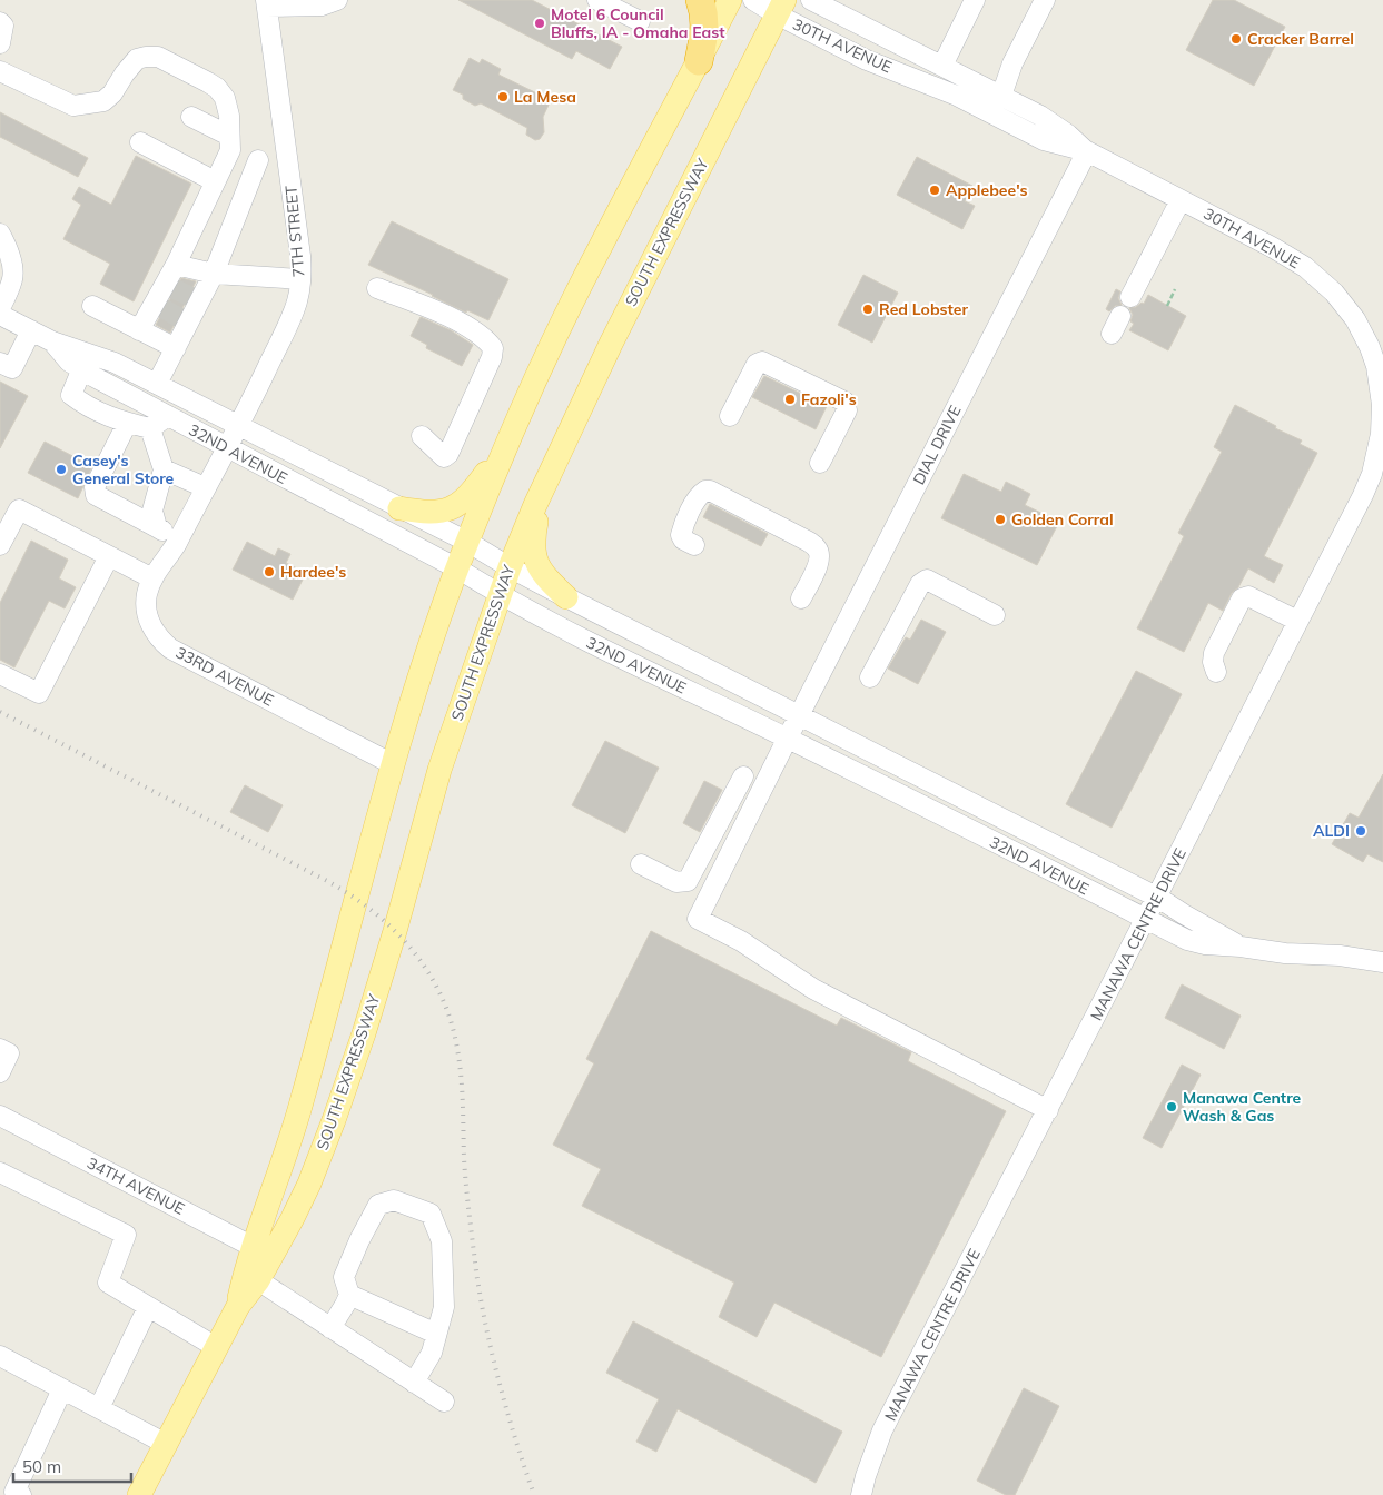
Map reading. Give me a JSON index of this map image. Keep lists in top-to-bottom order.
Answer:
{
  "streets": {
    "main road": ["SOUTH EXPRESSWAY"],
    "street": [
      "30TH AVENUE",
      "7TH STREET",
      "DIAL DRIVE",
      "32ND AVENUE",
      "33RD AVENUE",
      "MANAWA CENTRE DRIVE",
      "34TH AVENUE"
    ]
  },
  "crossings": [
    ["30TH AVENUE", "SOUTH EXPRESSWAY"],
    ["30TH AVENUE", "DIAL DRIVE"],
    ["30TH AVENUE", "MANAWA CENTRE DRIVE"],
    ["7TH STREET", "32ND AVENUE"],
    ["7TH STREET", "33RD AVENUE"],
    ["SOUTH EXPRESSWAY", "32ND AVENUE"],
    ["SOUTH EXPRESSWAY", "33RD AVENUE"],
    ["SOUTH EXPRESSWAY", "34TH AVENUE"],
    ["DIAL DRIVE", "32ND AVENUE"],
    ["DIAL DRIVE", "MANAWA CENTRE DRIVE"],
    ["32ND AVENUE", "33RD AVENUE"],
    ["32ND AVENUE", "MANAWA CENTRE DRIVE"]
  ],
  "places": [
    "Motel 6 Council Bluffs, IA - Omaha East",
    "Cracker Barrel",
    "La Mesa",
    "Applebee's",
    "Red Lobster",
    "Fazoli's",
    "Casey's General Store",
    "Golden Corral",
    "Hardee's",
    "ALDI",
    "Manawa Centre Wash & Gas"
  ],
  "scale_bar": "50 m"
}
